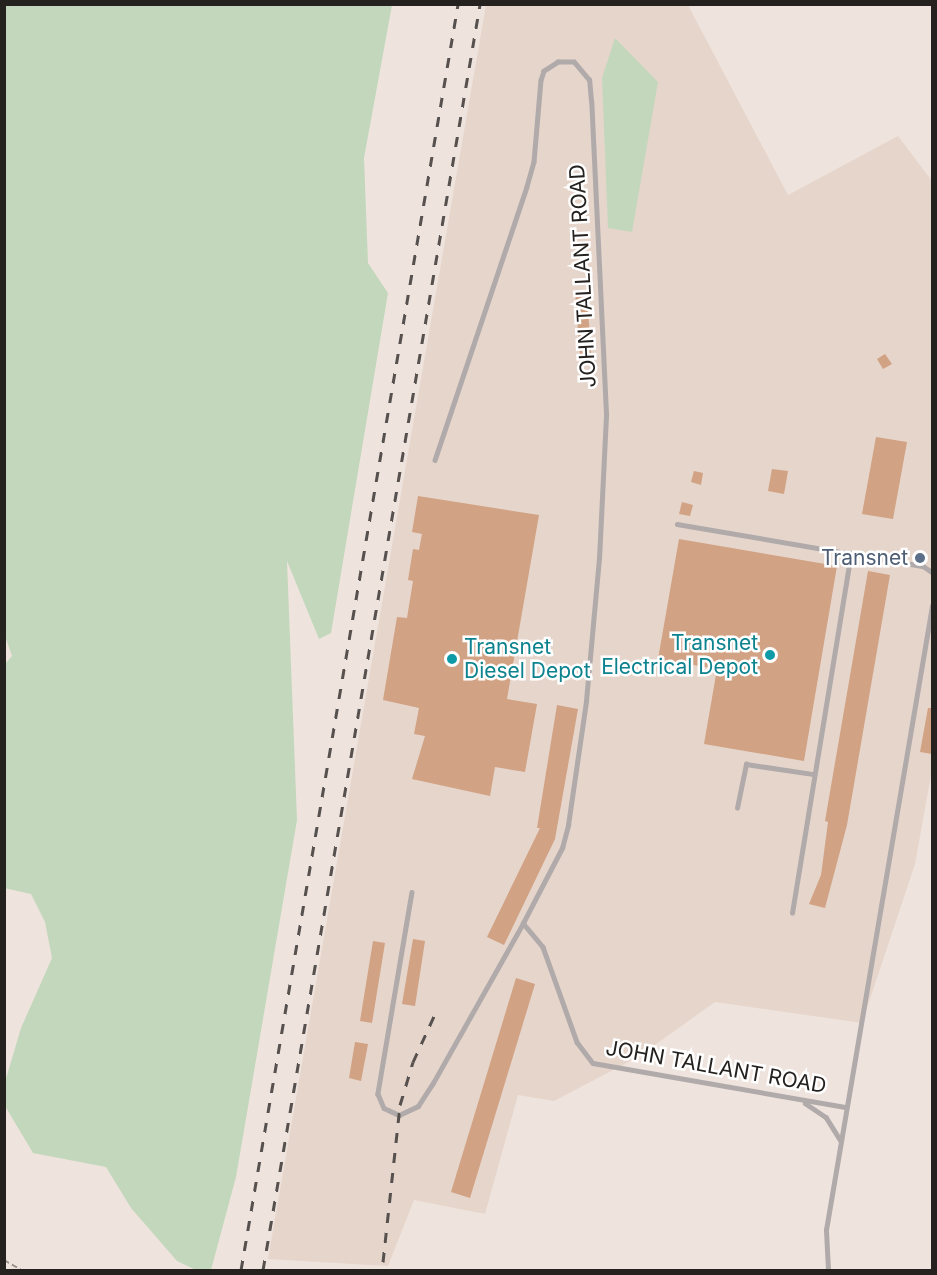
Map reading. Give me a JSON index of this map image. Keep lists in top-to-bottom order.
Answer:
{
  "streets": {
    "lane": ["JOHN TALLANT ROAD"]
  },
  "places": ["Transnet", "Transnet Electrical Depot", "Transnet Diesel Depot"]
}
